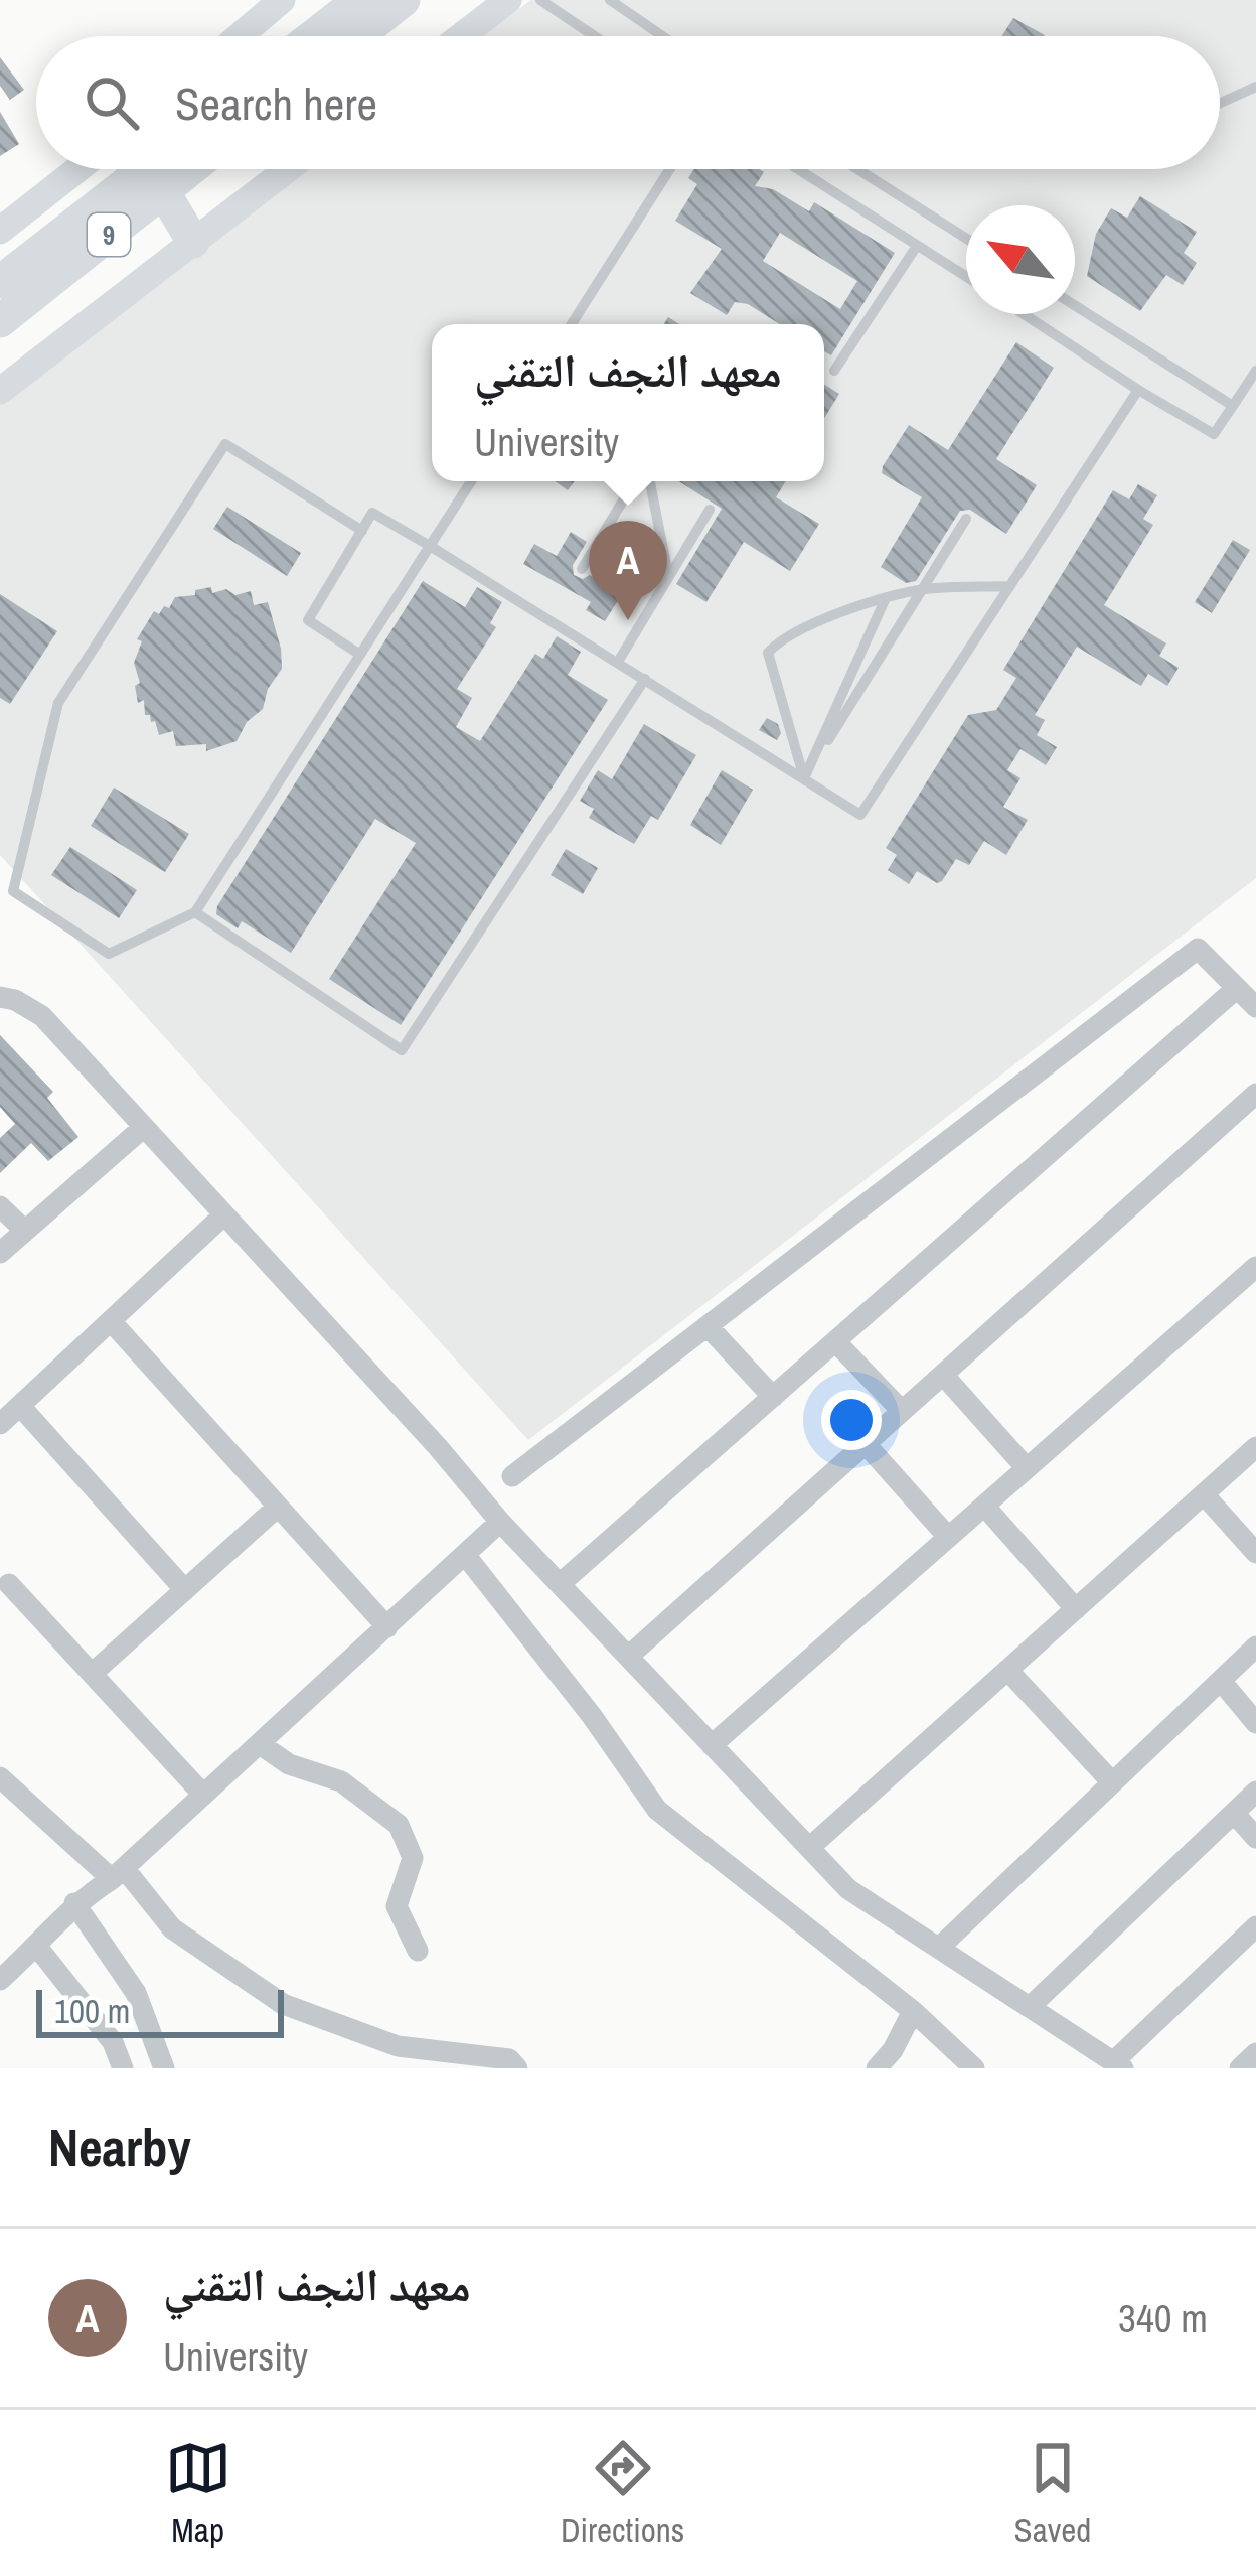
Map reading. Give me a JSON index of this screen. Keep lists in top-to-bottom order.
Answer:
{
  "streets": {
    "highway": ["9"]
  },
  "scale_bar": "100 m",
  "north": "top left",
  "page": {
    "search": "Search here",
    "popup": ["معهد النجف التقني", "University"],
    "pins": "A",
    "scale": "100 m",
    "heading": "Nearby",
    "list": [
      {
        "mark": "A",
        "name": "معهد النجف التقني",
        "note": "University",
        "value": "340 m"
      }
    ],
    "nav": ["Map", "Directions", "Saved"]
  }
}
